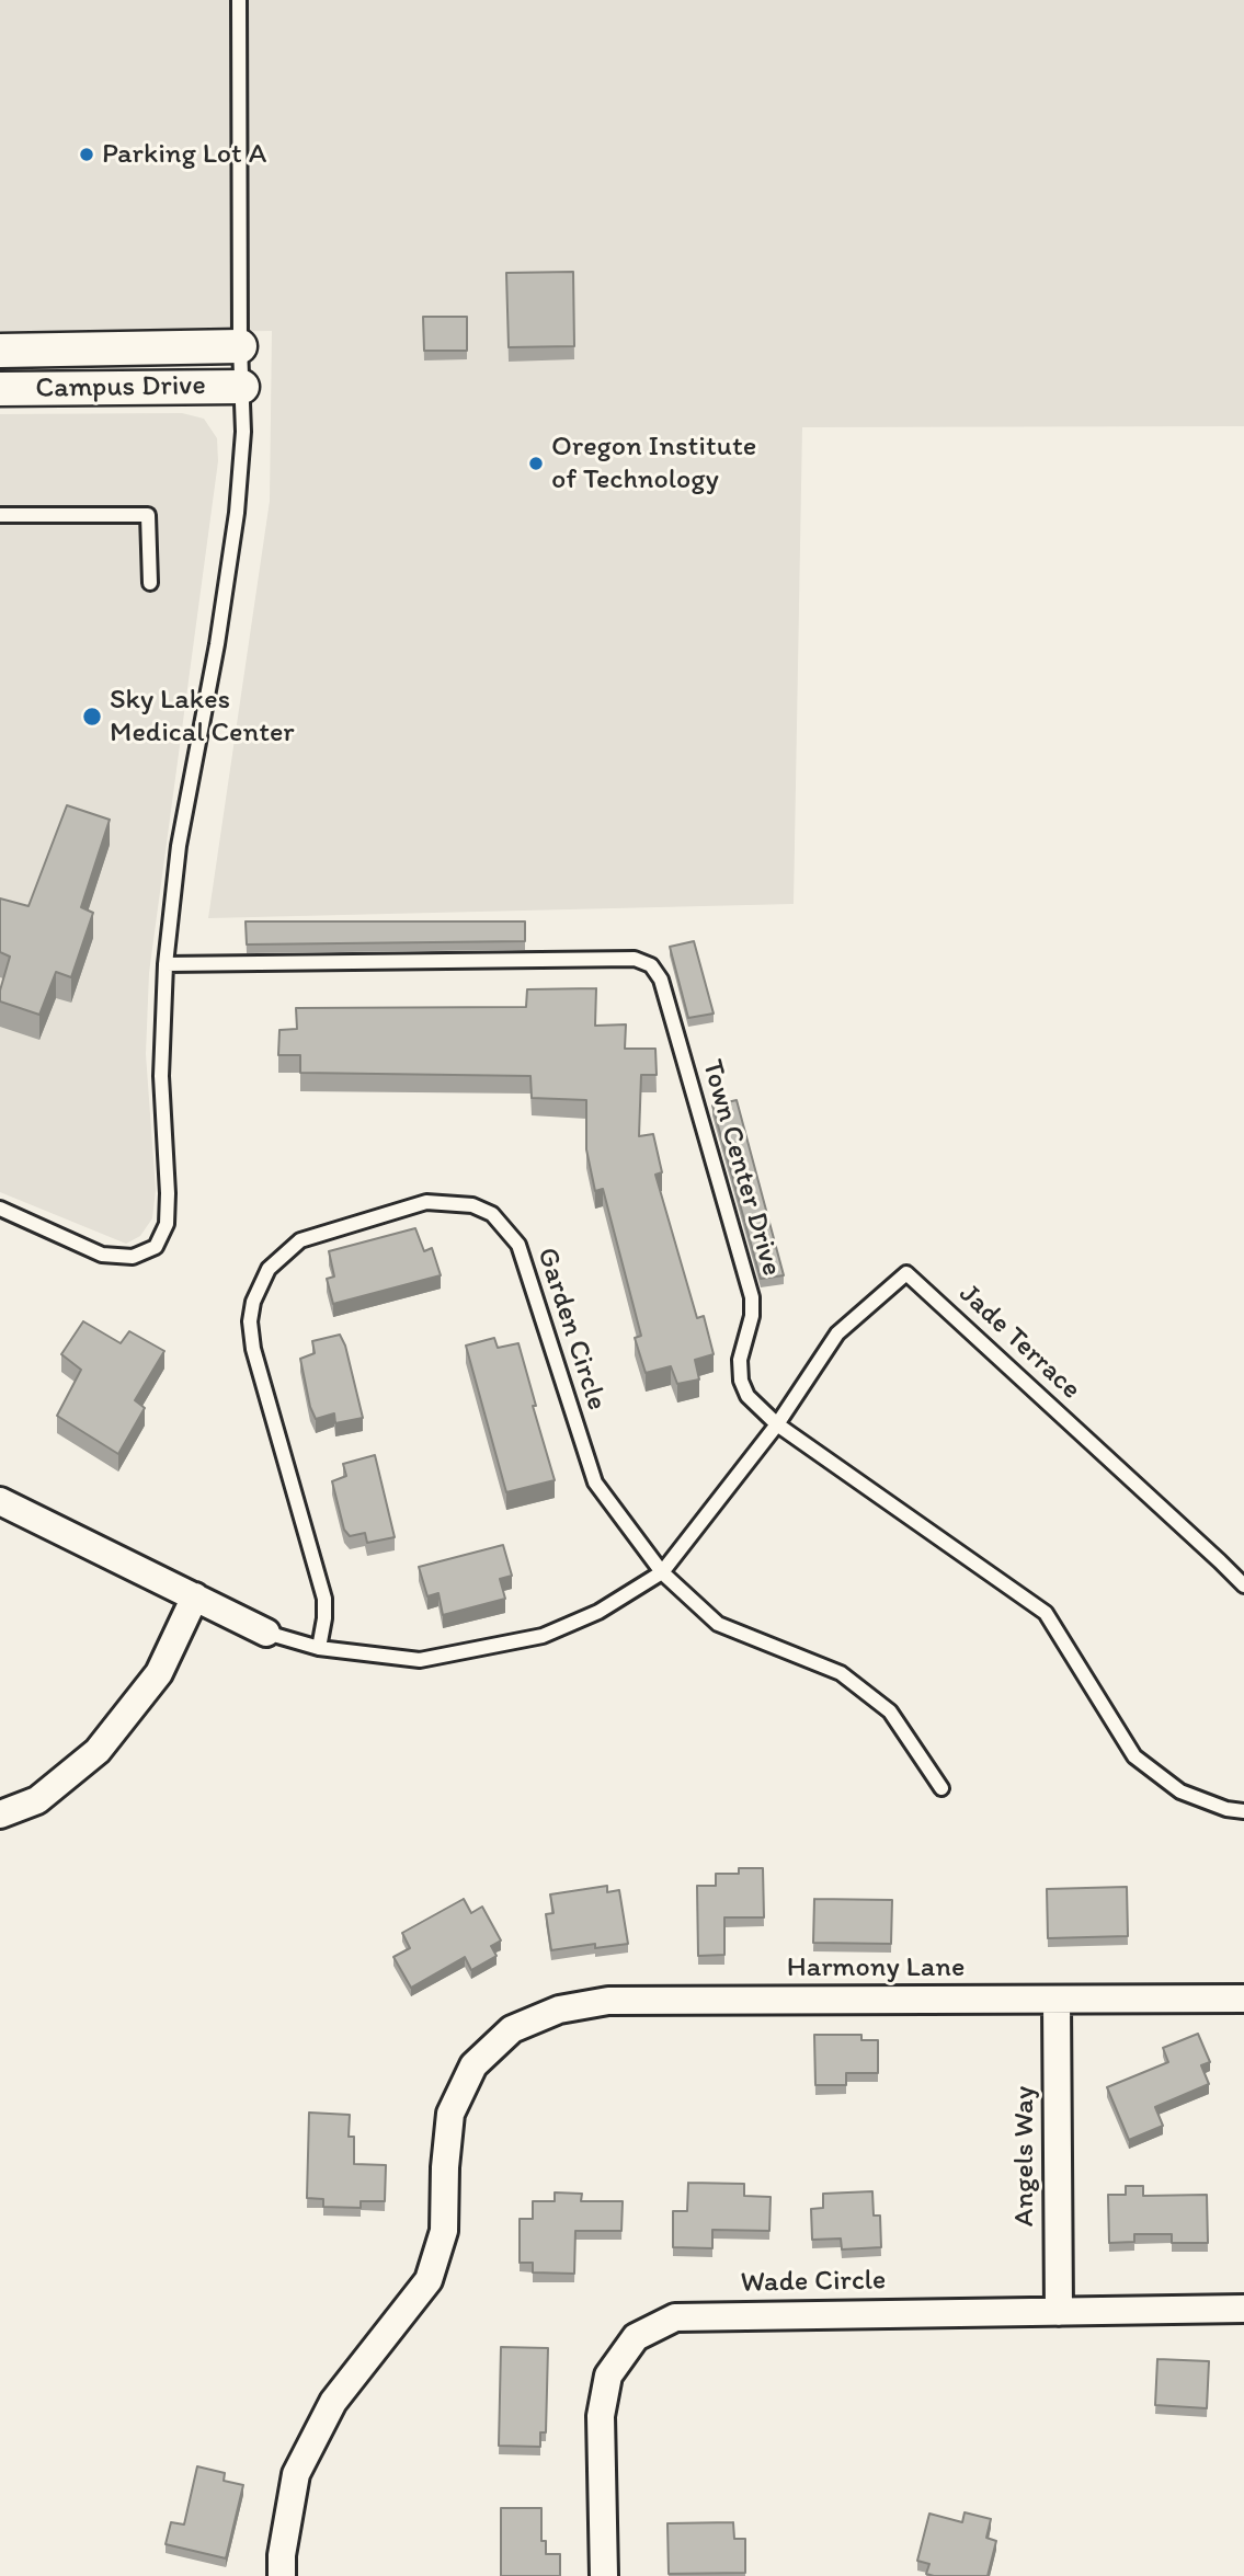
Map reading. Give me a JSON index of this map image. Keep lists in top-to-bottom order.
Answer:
{
  "streets": {
    "street": [
      "Campus Drive",
      "Harmony Lane",
      "Angels Way",
      "Wade Circle"
    ],
    "lane": ["Town Center Drive", "Garden Circle", "Jade Terrace"]
  },
  "crossings": [
    ["Town Center Drive", "Jade Terrace"],
    ["Harmony Lane", "Angels Way"],
    ["Angels Way", "Wade Circle"]
  ],
  "places": ["Parking Lot A", "Oregon Institute of Technology", "Sky Lakes Medical Center"]
}
